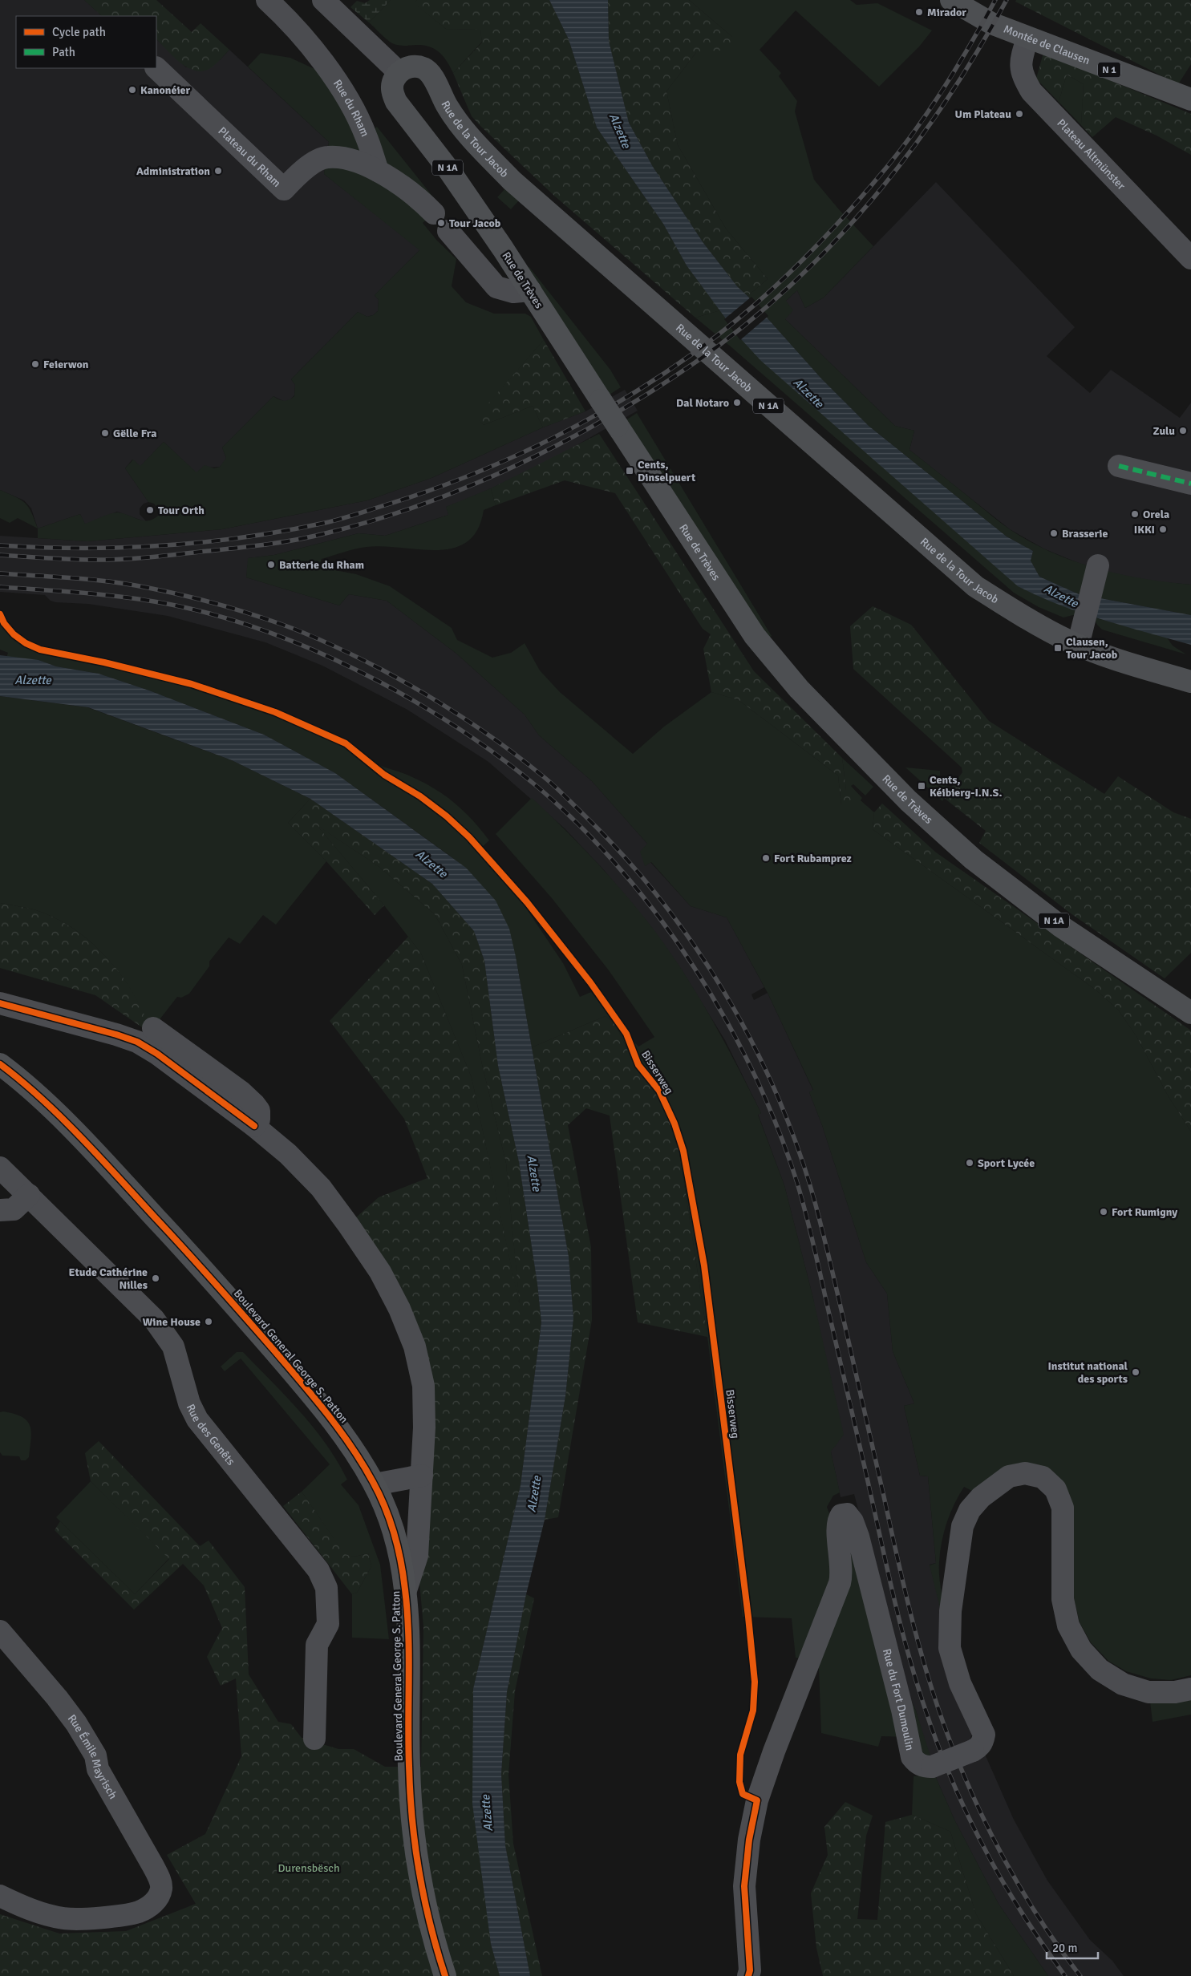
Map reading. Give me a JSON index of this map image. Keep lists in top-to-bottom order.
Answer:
{
  "streets": {
    "main road": [
      "Montée de Clausen",
      "N 1",
      "Rue de la Tour Jacob",
      "N 1A",
      "Rue de Trèves",
      "Boulevard General George S. Patton"
    ],
    "street": [
      "Rue du Rham",
      "Plateau Altmünster",
      "Plateau du Rham",
      "Rue des Genêts",
      "Rue du Fort Dumoulin",
      "Rue Émile Mayrisch"
    ],
    "cycle path": ["Bisserweg"]
  },
  "crossings": [
    ["Montée de Clausen", "Plateau Altmünster"],
    ["Rue du Rham", "Plateau du Rham"],
    ["Rue de la Tour Jacob", "Rue de Trèves"]
  ],
  "water": ["Alzette"],
  "parks": ["Durensbësch"],
  "places": {
    "other": [
      "Mirador",
      "Kanonéier",
      "Um Plateau",
      "Administration",
      "Tour Jacob",
      "Feierwon",
      "Dal Notaro",
      "Zulu",
      "Gëlle Fra",
      "Tour Orth",
      "Orela",
      "IKKI",
      "Brasserie",
      "Batterie du Rham",
      "Fort Rubamprez",
      "Sport Lycée",
      "Fort Rumigny",
      "Etude Cathérine Nilles",
      "Wine House",
      "Institut national des sports"
    ],
    "transit": ["Cents, Dinselpuert", "Clausen, Tour Jacob", "Cents, Kéibierg-I.N.S."]
  },
  "legend": ["Cycle path", "Path"],
  "scale_bar": "20 m"
}
